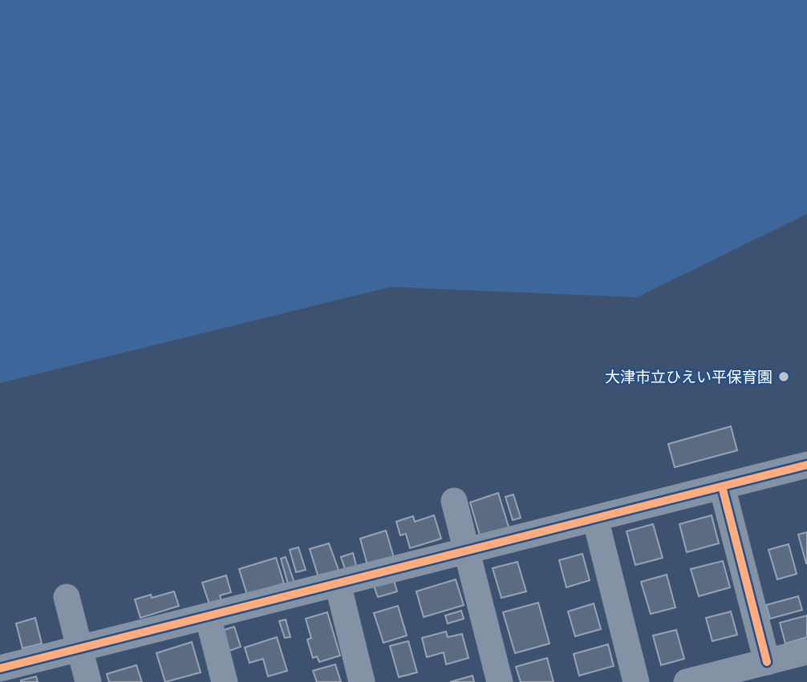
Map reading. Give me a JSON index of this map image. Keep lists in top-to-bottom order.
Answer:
{
  "places": ["大津市立ひえい平保育園"]
}
